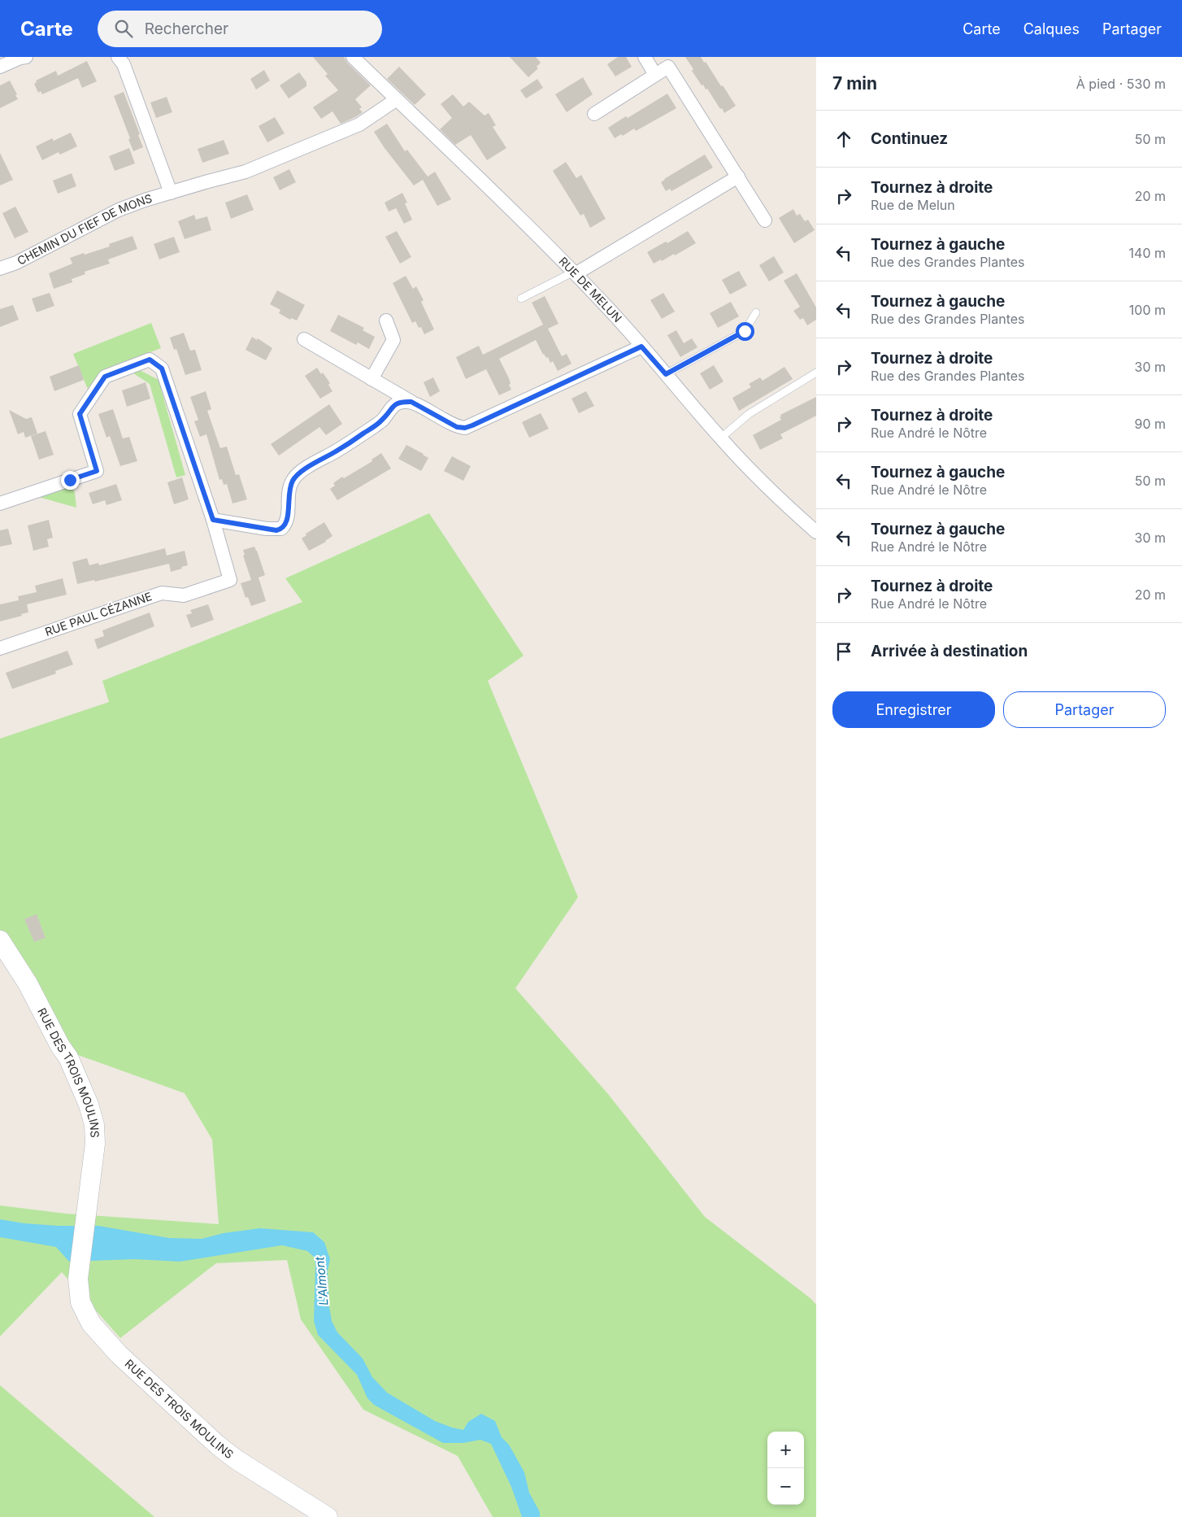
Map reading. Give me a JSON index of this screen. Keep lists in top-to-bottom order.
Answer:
{
  "streets": {
    "street": [
      "CHEMIN DU FIEF DE MONS",
      "RUE DE MELUN",
      "RUE PAUL CÉZANNE",
      "RUE DES TROIS MOULINS"
    ]
  },
  "crossings": [
    ["CHEMIN DU FIEF DE MONS", "RUE DE MELUN"]
  ],
  "water": ["L'Almont"],
  "page": {
    "header": "Carte",
    "search": "Rechercher",
    "nav": ["Carte", "Calques", "Partager"],
    "heading": ["7 min", "À pied · 530 m"],
    "list": [
      ["Continuez", "50 m"],
      ["Tournez à droite", "Rue de Melun", "20 m"],
      ["Tournez à gauche", "Rue des Grandes Plantes", "140 m"],
      ["Tournez à gauche", "Rue des Grandes Plantes", "100 m"],
      ["Tournez à droite", "Rue des Grandes Plantes", "30 m"],
      ["Tournez à droite", "Rue André le Nôtre", "90 m"],
      ["Tournez à gauche", "Rue André le Nôtre", "50 m"],
      ["Tournez à gauche", "Rue André le Nôtre", "30 m"],
      ["Tournez à droite", "Rue André le Nôtre", "20 m"],
      "Arrivée à destination"
    ],
    "buttons": ["Enregistrer", "Partager"],
    "map_buttons": ["+", "−"]
  }
}
